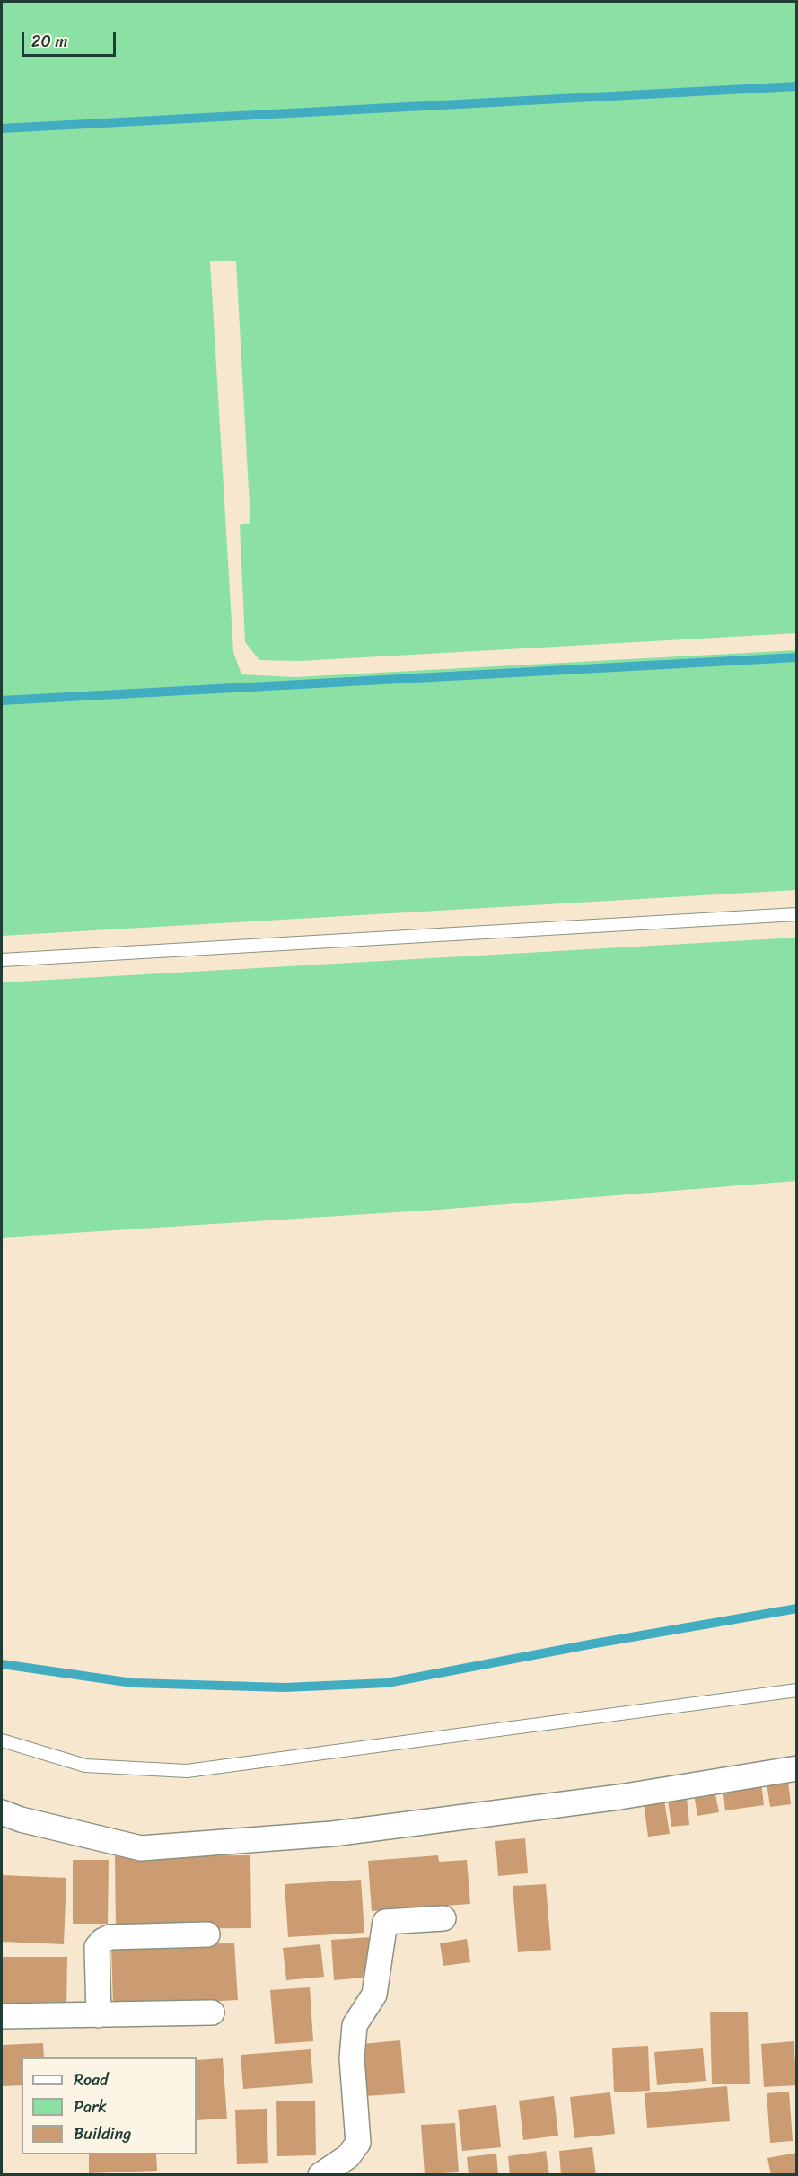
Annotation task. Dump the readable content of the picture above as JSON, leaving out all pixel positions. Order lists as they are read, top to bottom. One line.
{"legend":["Road","Park","Building"],"scale_bar":"20 m"}
